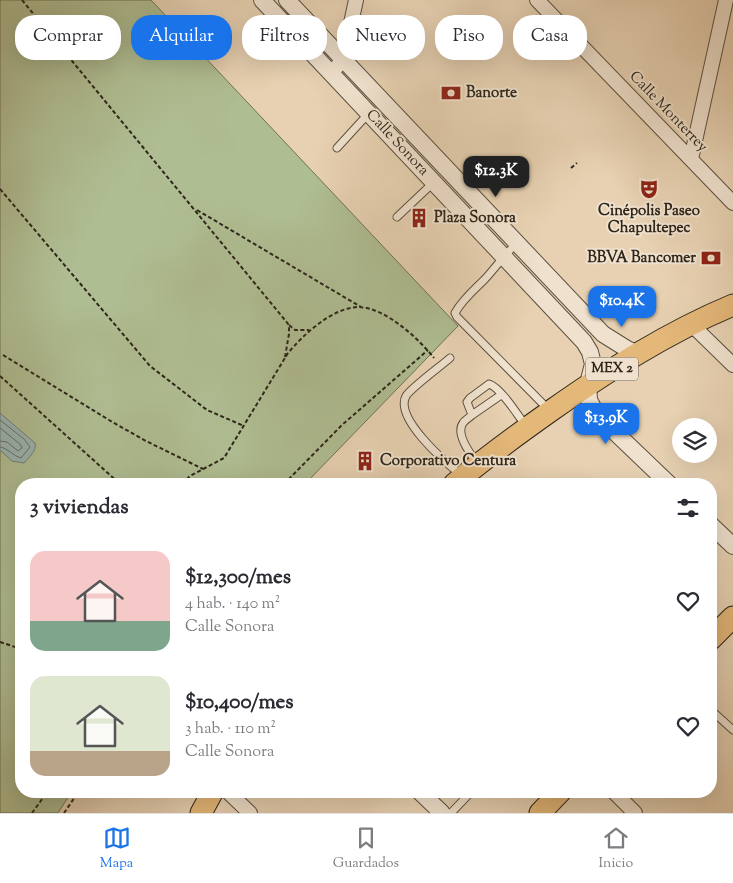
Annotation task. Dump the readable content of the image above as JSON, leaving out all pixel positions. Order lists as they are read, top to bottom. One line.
{"streets":{"main road":["MEX 2"],"street":["Calle Monterrey","Calle Sonora"]},"crossings":[["Calle Sonora","MEX 2"]],"places":{"bank":["Banorte","BBVA Bancomer"],"theatre":["Cinépolis Paseo Chapultepec"],"building":["Plaza Sonora","Corporativo Centura"]},"page":{"chip":["Comprar","Alquilar","Filtros","Nuevo","Piso","Casa"],"price":["$12.3K","$10.4K","$13.9K"],"heading":"3 viviendas","list":[{"name":"$12,300/mes","note":"4 hab. · 140 m² · Calle Sonora"},{"name":"$10,400/mes","note":"3 hab. · 110 m² · Calle Sonora"}],"tabs":["Mapa","Guardados","Inicio"]}}
